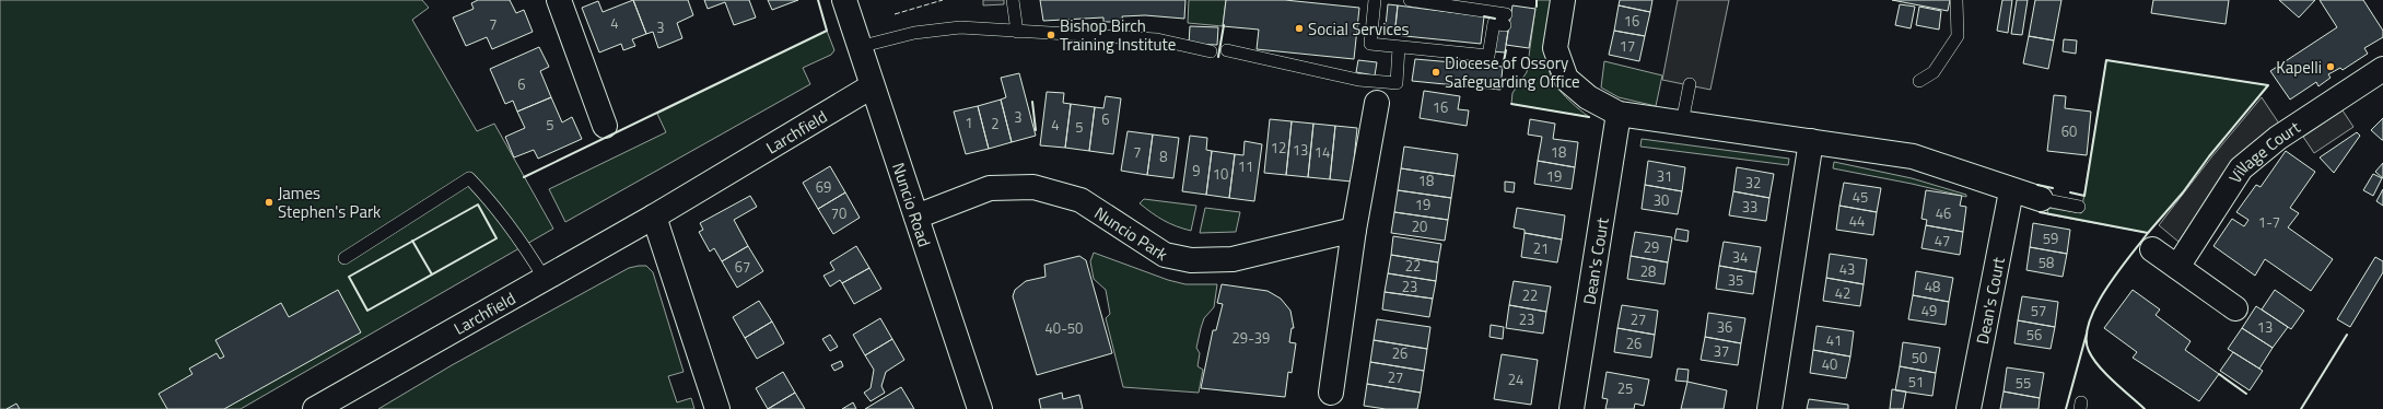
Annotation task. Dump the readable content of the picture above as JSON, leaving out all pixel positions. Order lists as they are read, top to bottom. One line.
{"streets":{"street":["Larchfield","Village Court","Nuncio Road","Nuncio Park","Dean's Court"]},"crossings":[["Larchfield","Nuncio Road"],["Nuncio Road","Nuncio Park"]],"places":["Social Services","Bishop Birch Training Institute","Kapelli","Diocese of Ossory Safeguarding Office","James Stephen's Park"],"house_numbers":["16","4","7","3","17","6","16","3","6","1","2","5","4","5","60","12","13","7","14","18","8","11","9","10","19","31","18","32","69","45","30","19","33","70","46","44","1-7","20","59","47","29","21","34","58","22","67","43","28","35","23","48","42","22","49","57","23","27","36","13","40-50","56","29-39","41","26","37","26","50","40","27","24","51","55","25"]}
